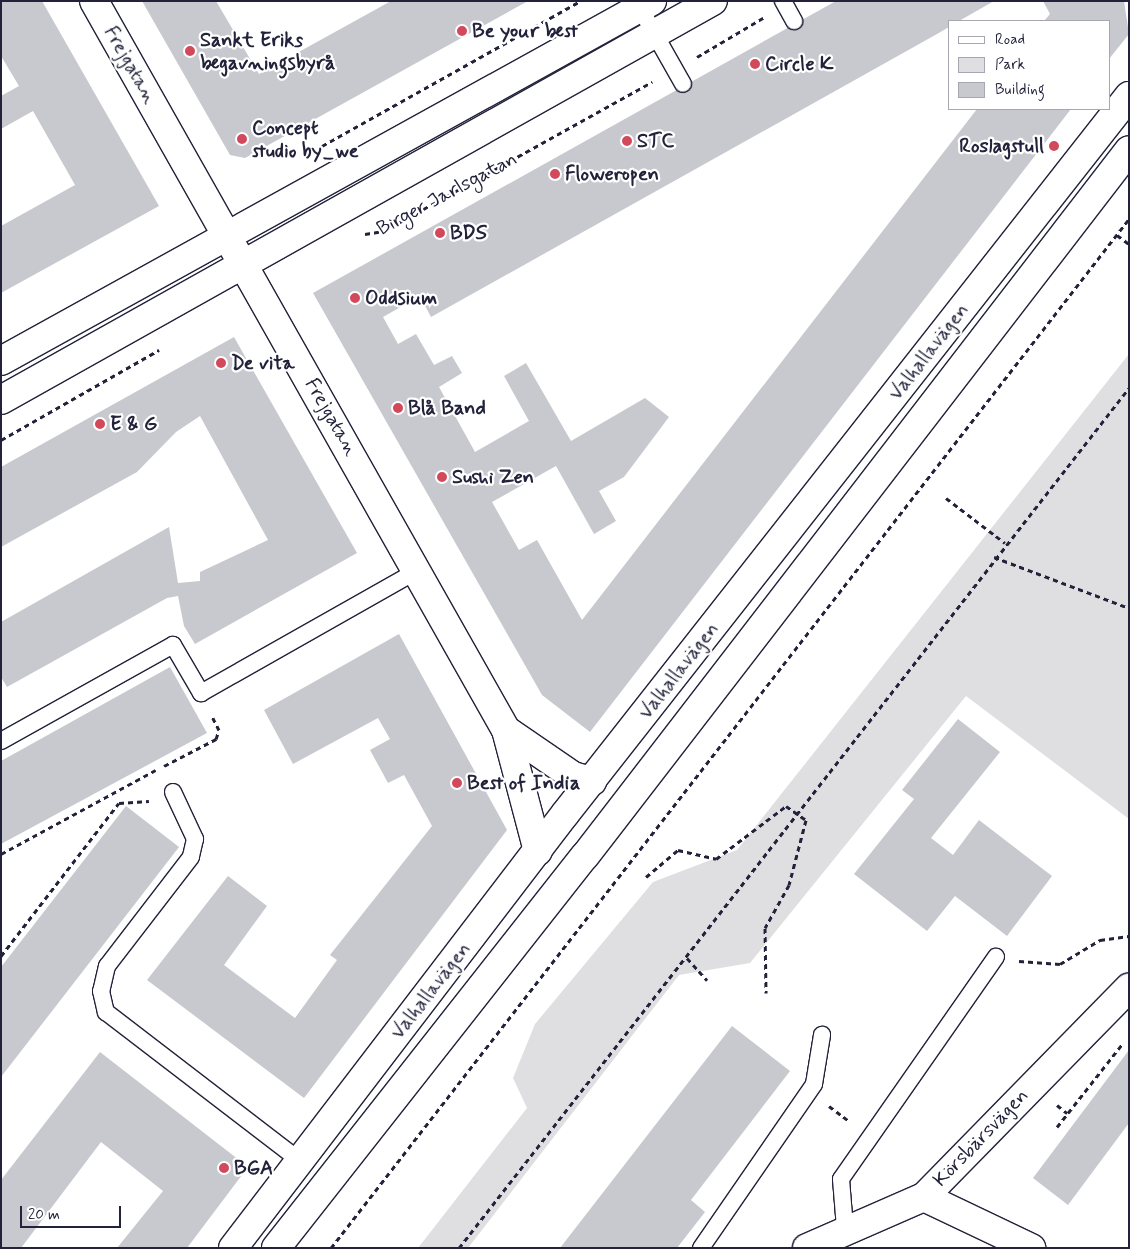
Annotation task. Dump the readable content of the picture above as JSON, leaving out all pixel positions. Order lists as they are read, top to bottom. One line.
{"streets":{"street":["Frejgatan","Birger Jarlsgatan","Valhallavägen","Körsbärsvägen"]},"crossings":[["Frejgatan","Birger Jarlsgatan"],["Frejgatan","Valhallavägen"]],"places":["Be your best","Sankt Eriks begavningsbyrå","Circle K","Concept studio by_we","STC","Roslagstull","Floweropen","BDS","Oddsium","De vita","Blå Band","E & G","Sushi Zen","Best of India","BGA"],"legend":["Road","Park","Building"],"scale_bar":"20 m"}
